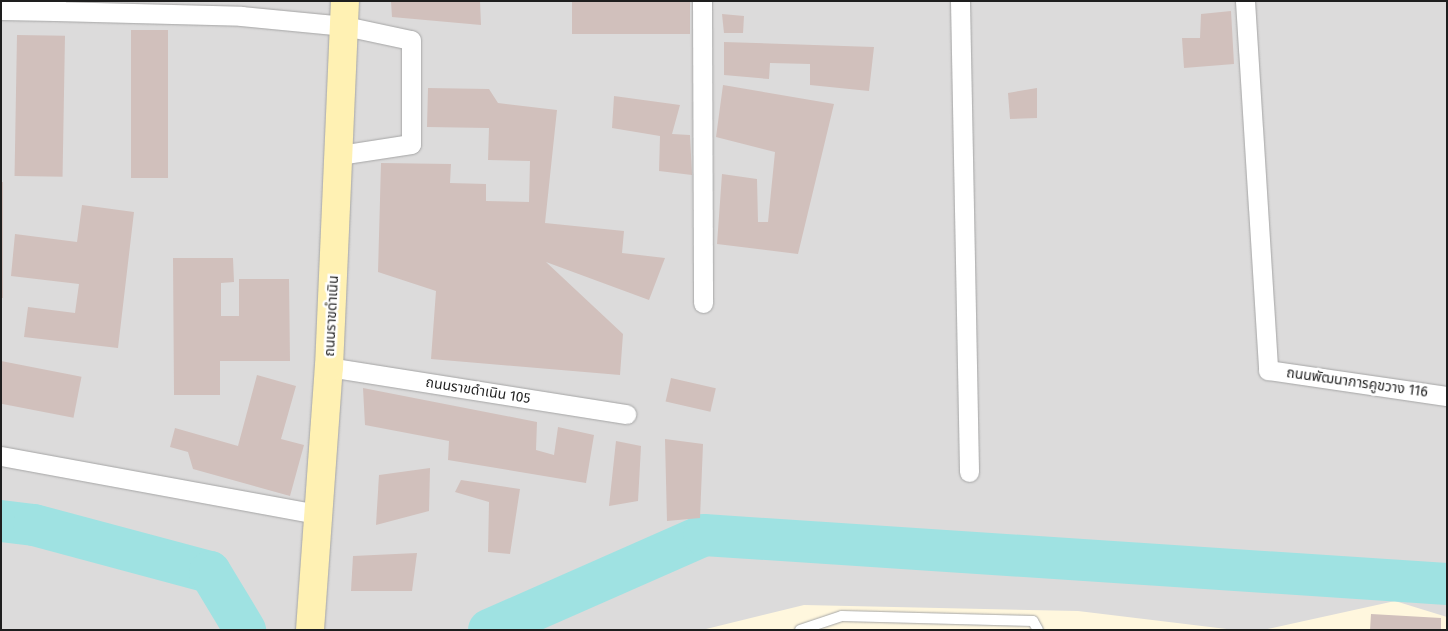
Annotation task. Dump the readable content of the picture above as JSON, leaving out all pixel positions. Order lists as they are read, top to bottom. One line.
{"streets":{"main road":["ถนนราขดำเนิน"],"street":["ถนนพัฒนาการคูขวาง 116","ถนนราขดำเนิน 105"]},"crossings":[["ถนนราขดำเนิน","ถนนราขดำเนิน 105"]]}
